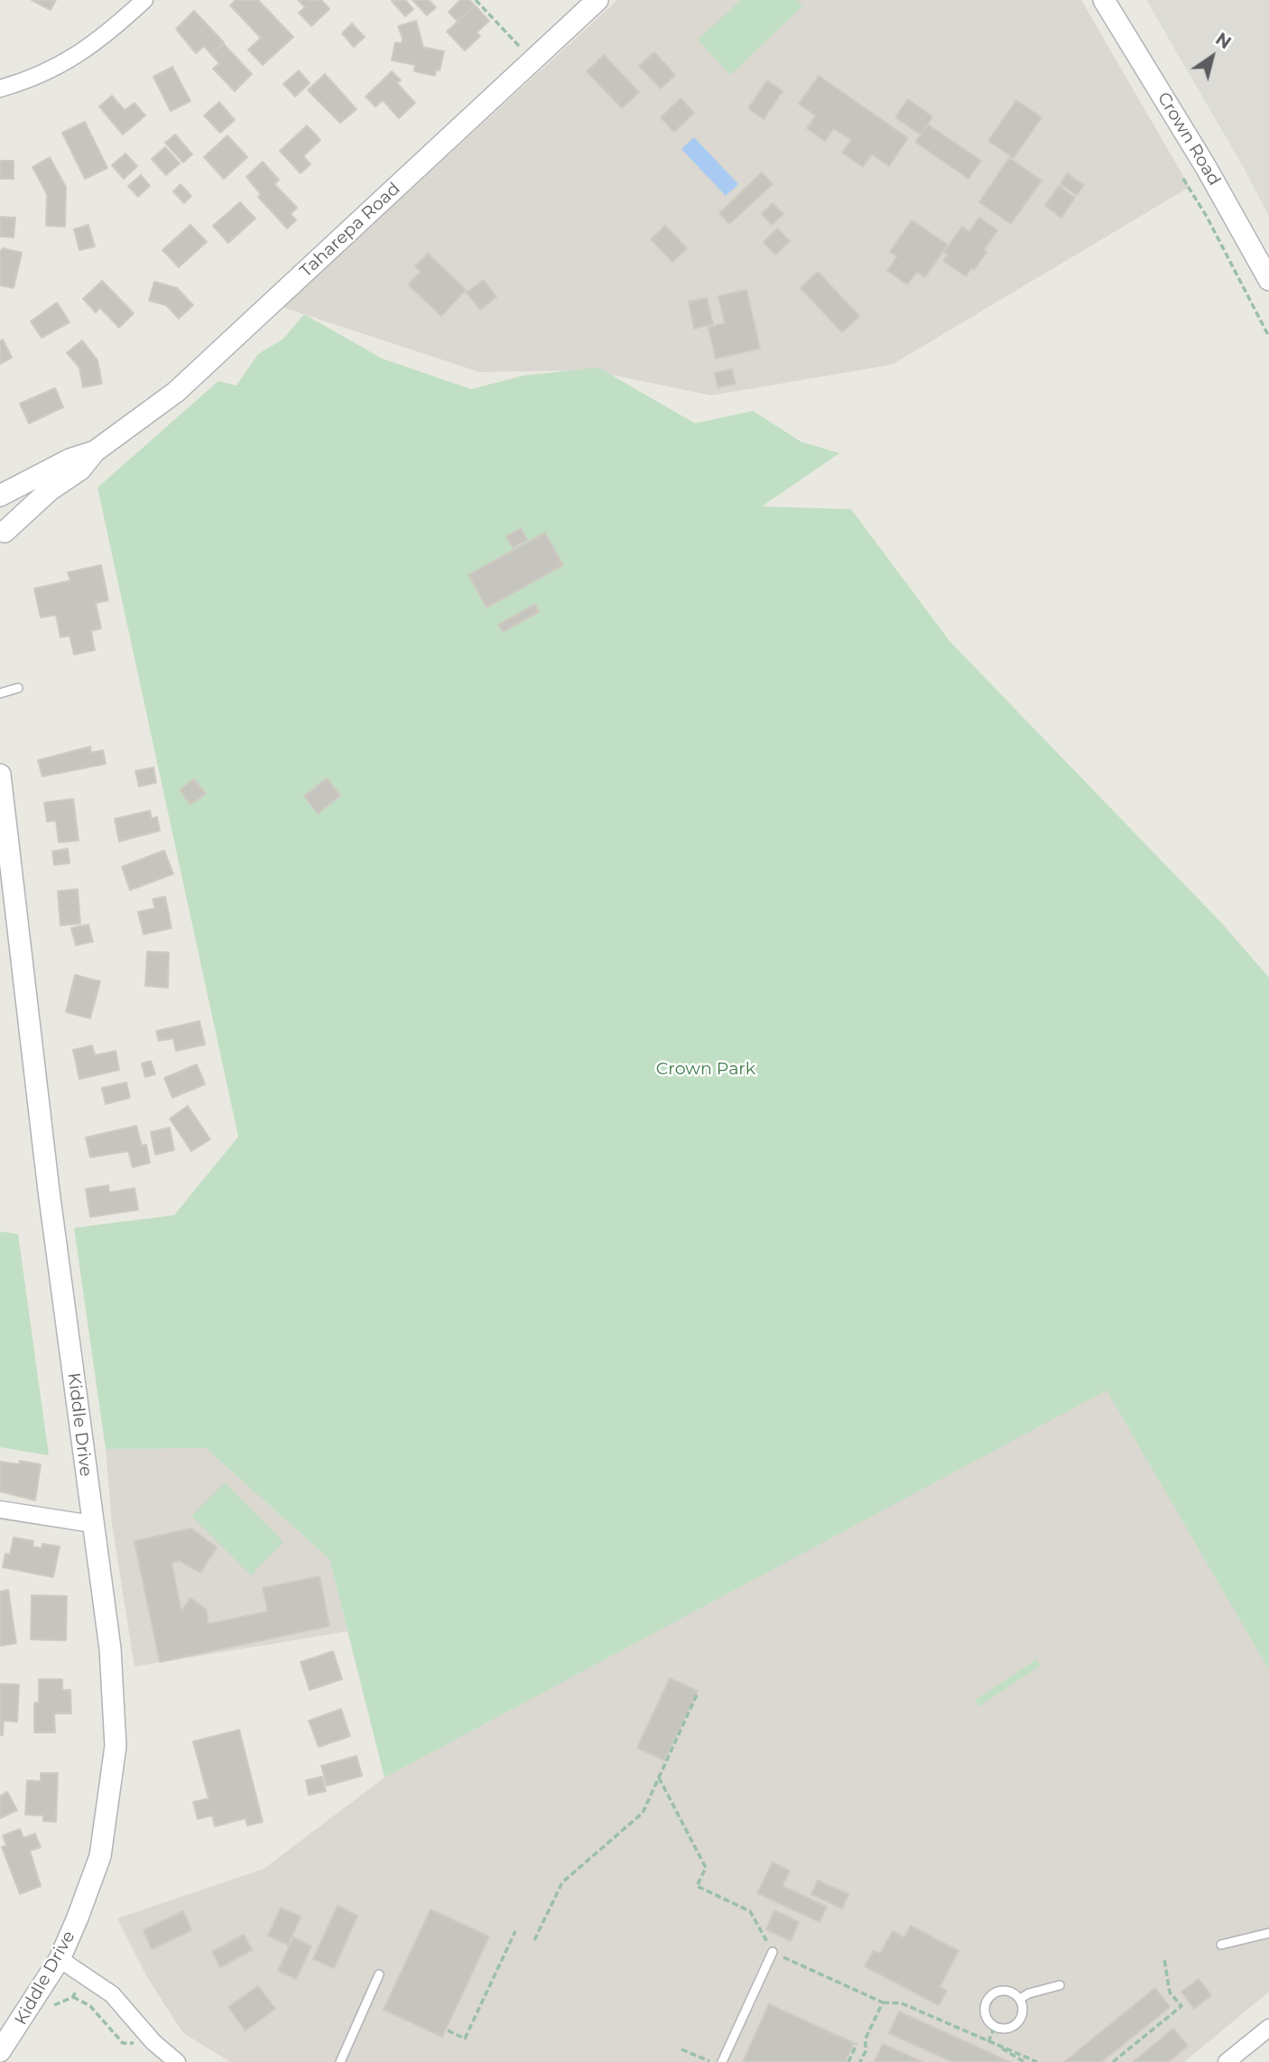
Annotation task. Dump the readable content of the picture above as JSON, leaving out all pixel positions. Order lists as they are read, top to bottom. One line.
{"streets":{"street":["Crown Road","Taharepa Road","Kiddle Drive"]},"parks":["Crown Park"],"north":"top right"}
